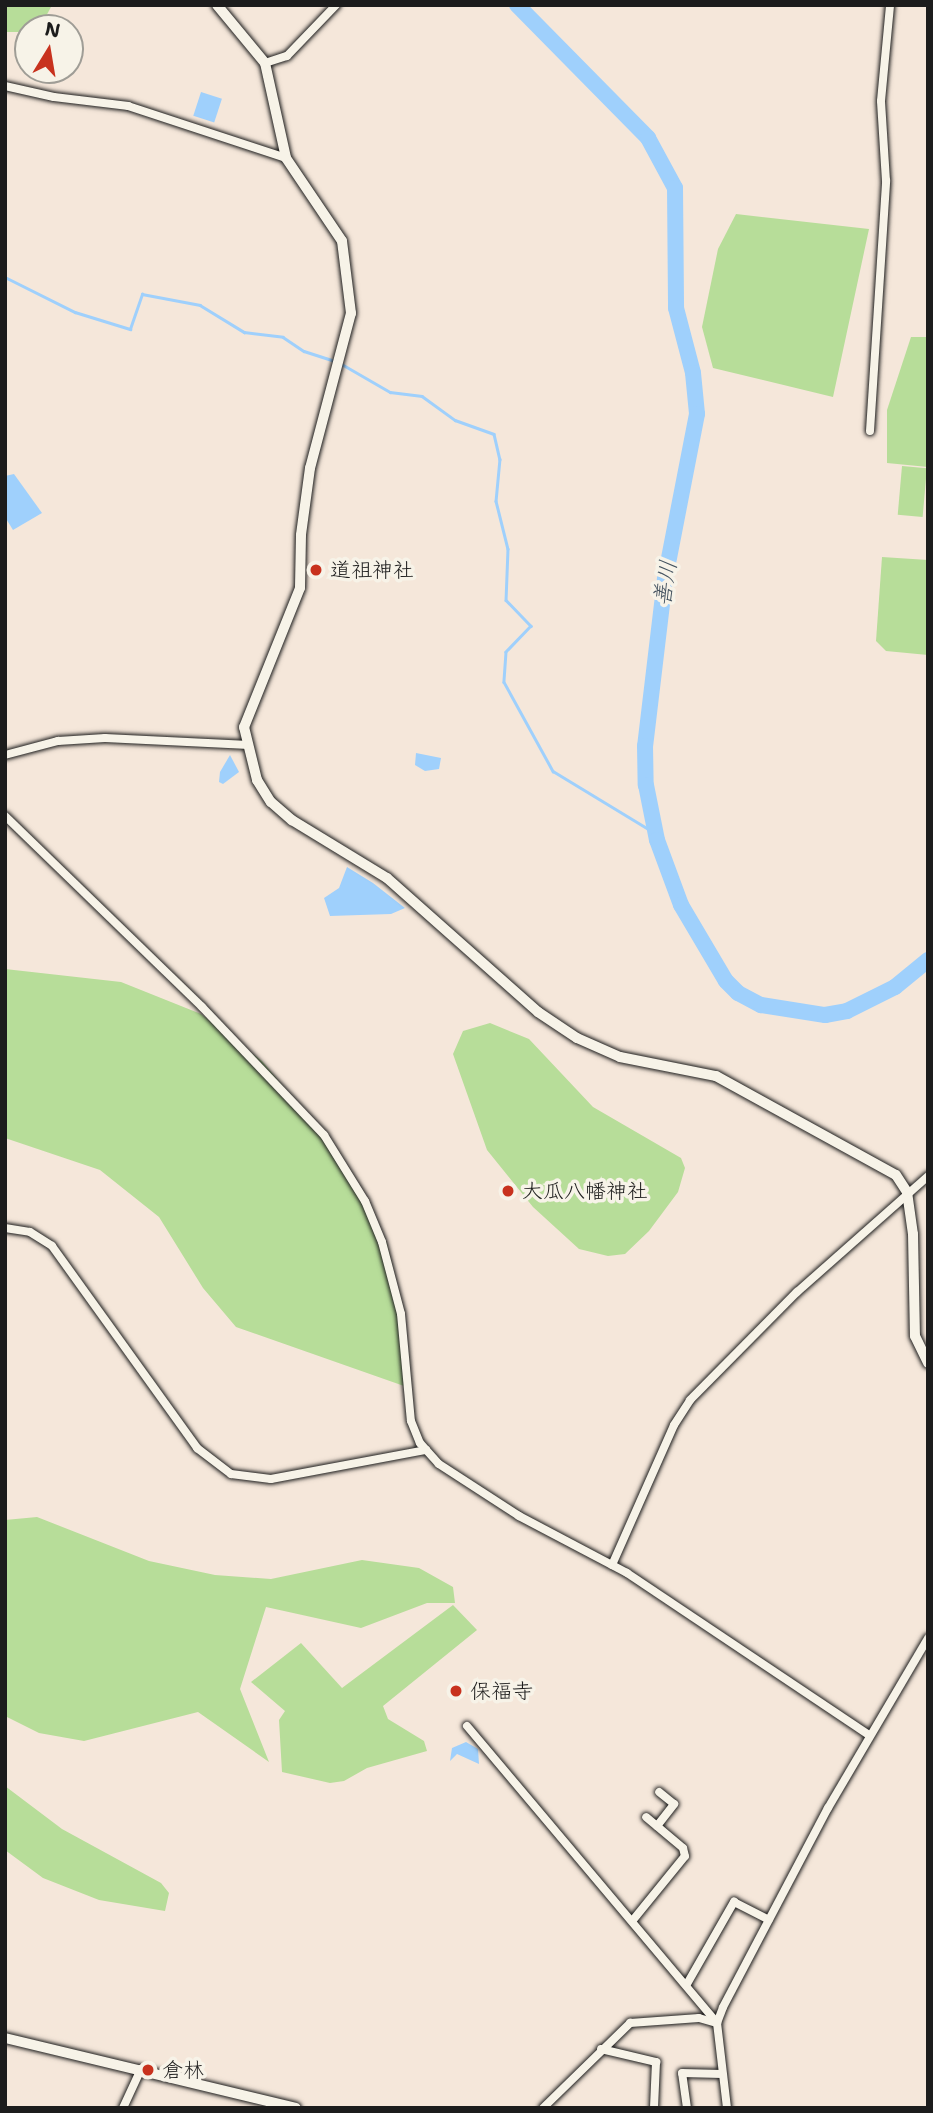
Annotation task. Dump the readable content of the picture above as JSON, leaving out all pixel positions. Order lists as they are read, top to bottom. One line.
{"water":["善川"],"places":["道祖神社","大瓜八幡神社","保福寺","倉林"],"north":"top"}
